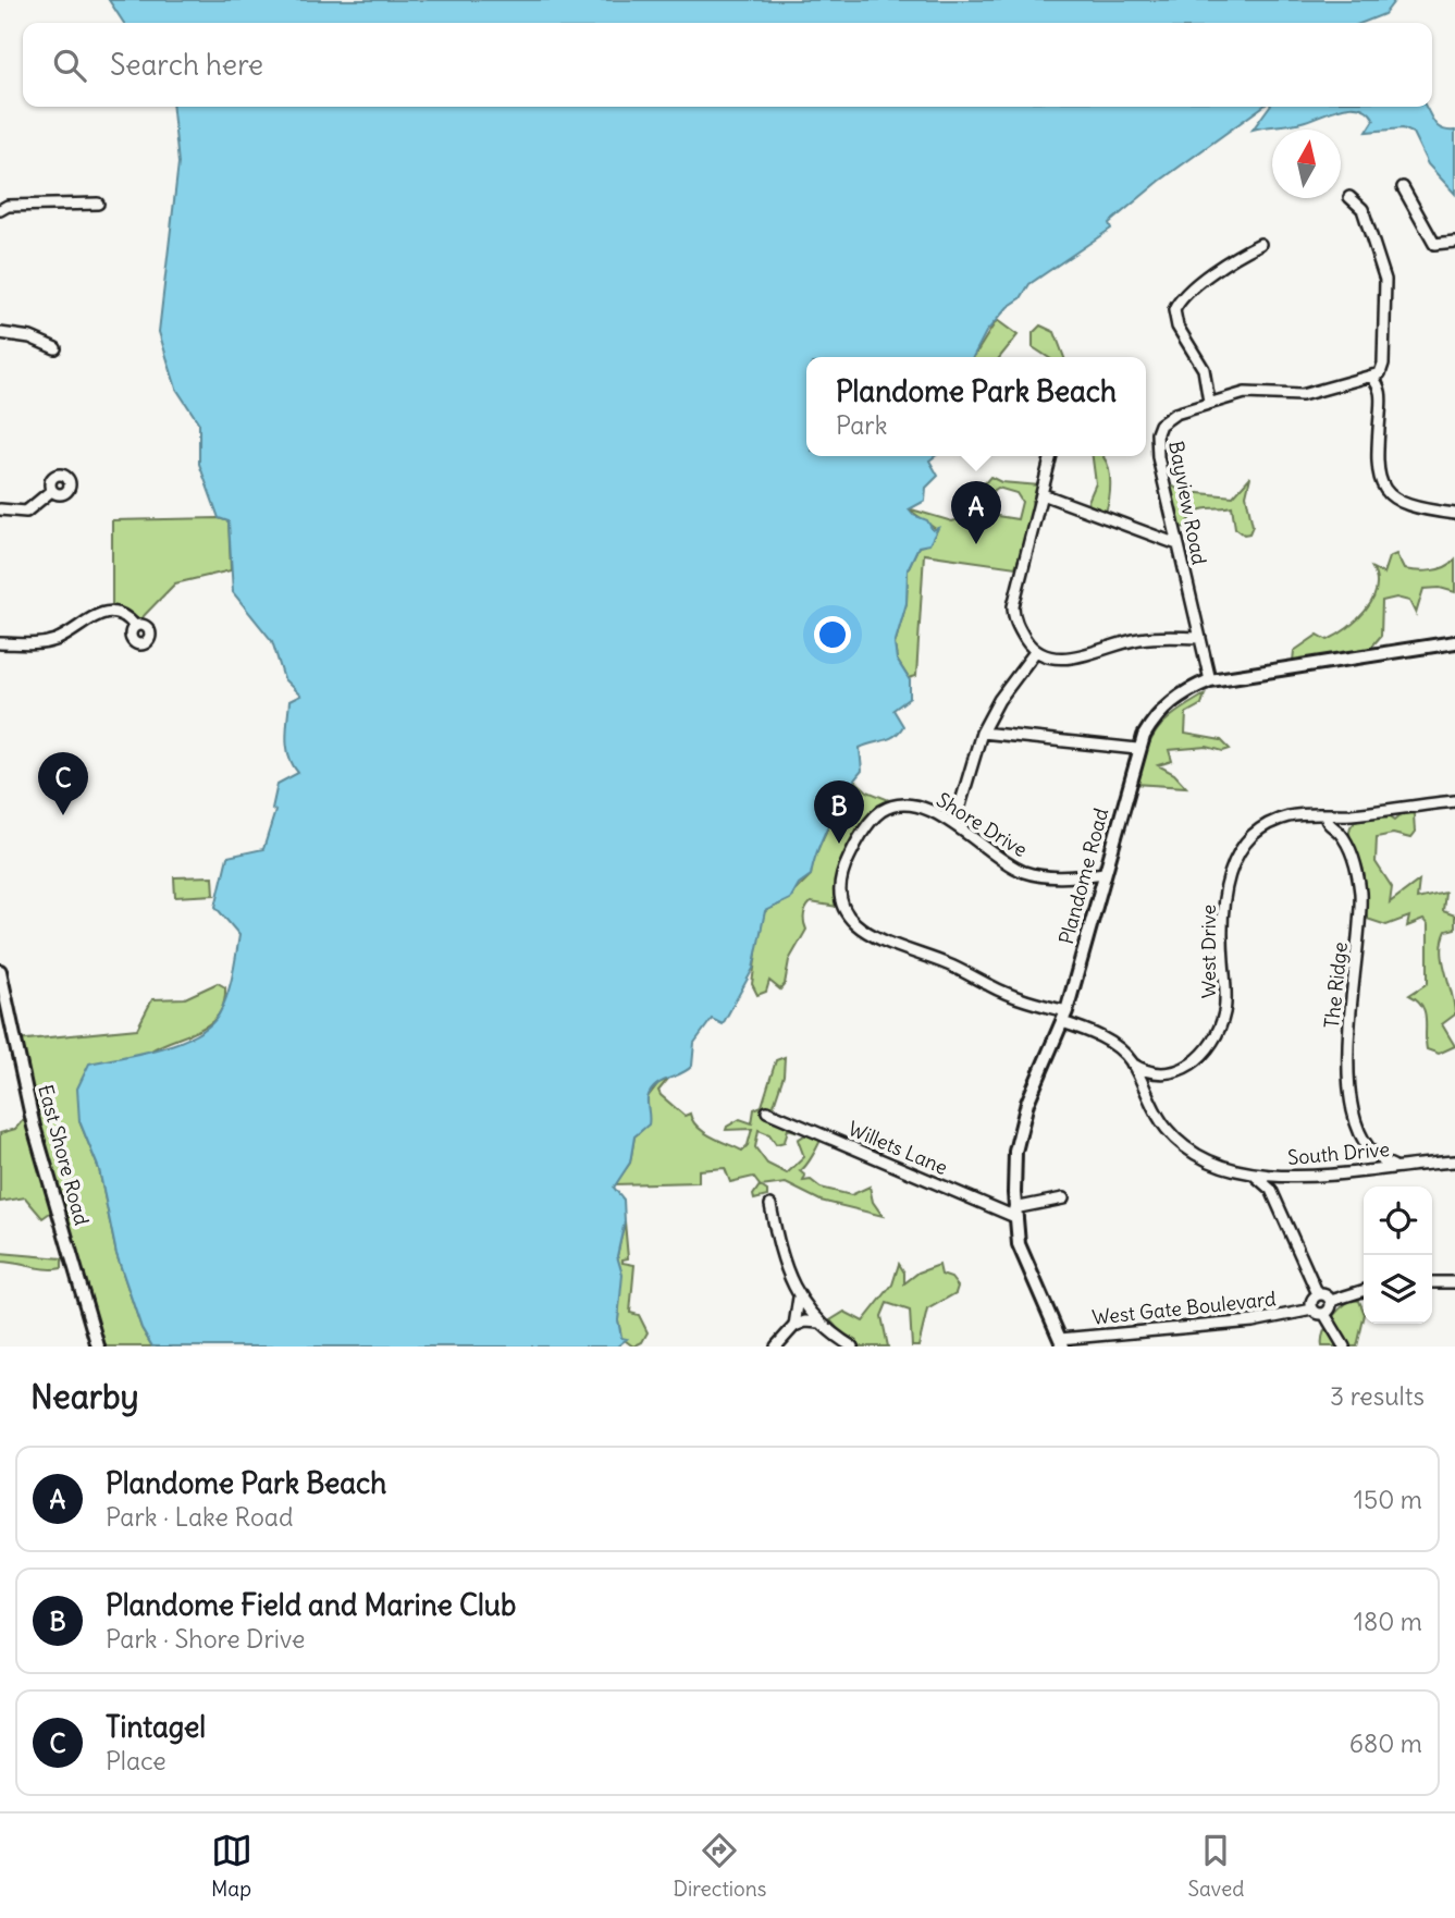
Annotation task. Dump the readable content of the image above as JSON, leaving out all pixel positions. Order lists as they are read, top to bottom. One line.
{"streets":{"main road":["Plandome Road","East Shore Road"],"street":["Bayview Road","Shore Drive","West Drive","The Ridge","Willets Lane","South Drive","West Gate Boulevard"]},"crossings":[["Bayview Road","Plandome Road"],["Shore Drive","Plandome Road"],["Shore Drive","South Drive"],["Plandome Road","Willets Lane"],["Plandome Road","South Drive"],["Plandome Road","West Gate Boulevard"],["West Drive","The Ridge"]],"north":"top","page":{"search":"Search here","popup":["Plandome Park Beach","Park"],"pins":["A","C","B"],"heading":["Nearby","3 results"],"list":[{"mark":"A","name":"Plandome Park Beach","note":"Park · Lake Road","value":"150 m"},{"mark":"B","name":"Plandome Field and Marine Club","note":"Park · Shore Drive","value":"180 m"},{"mark":"C","name":"Tintagel","note":"Place","value":"680 m"}],"nav":["Map","Directions","Saved"]}}
